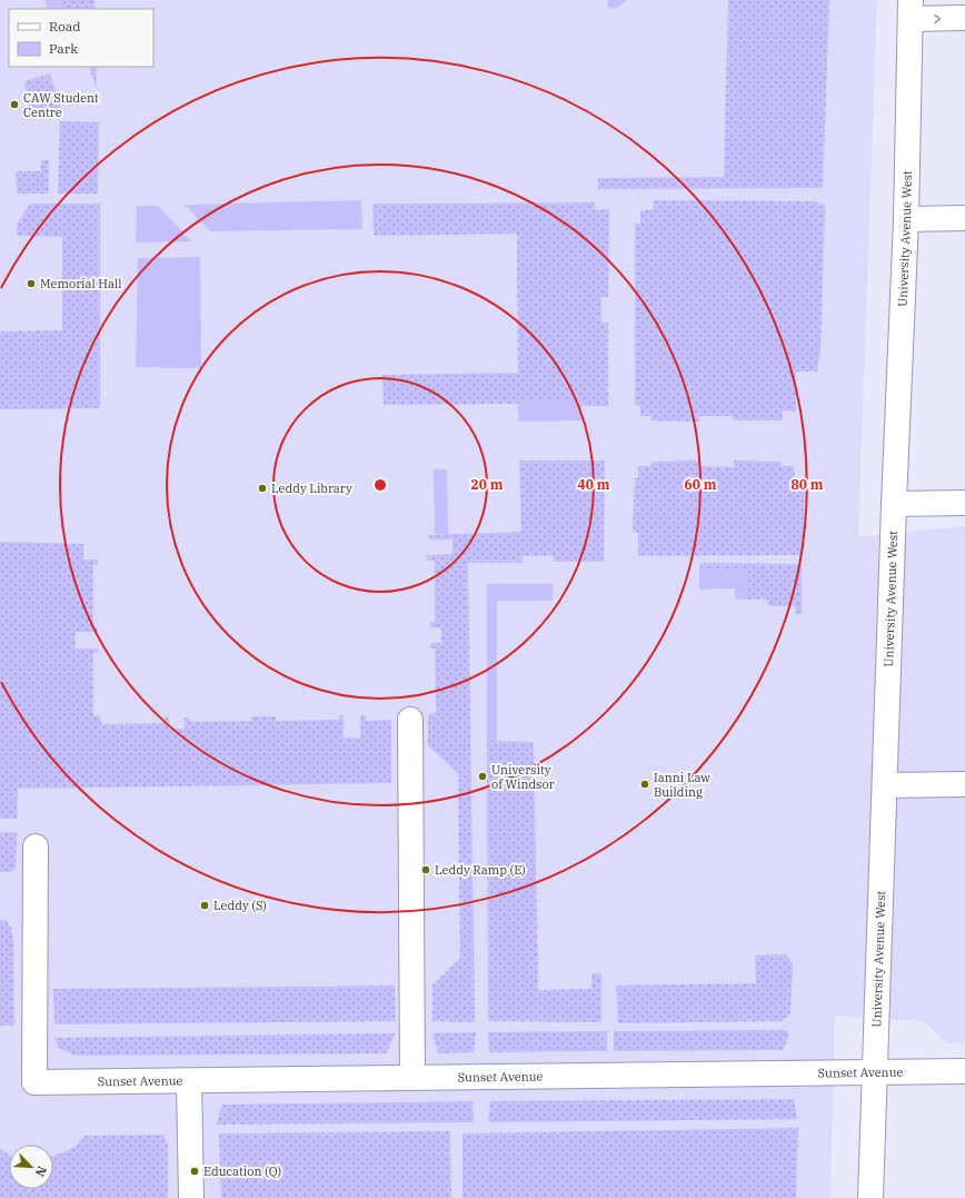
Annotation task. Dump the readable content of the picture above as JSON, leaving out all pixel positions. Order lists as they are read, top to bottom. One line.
{"streets":{"main road":["University Avenue West","Sunset Avenue"]},"crossings":[["University Avenue West","Sunset Avenue"]],"places":["CAW Student Centre","Memorial Hall","Leddy Library","University of Windsor","Ianni Law Building","Leddy Ramp (E)","Leddy (S)","Education (Q)"],"legend":["Road","Park"],"north":"bottom right","rings":["20 m","40 m","60 m","80 m"]}
